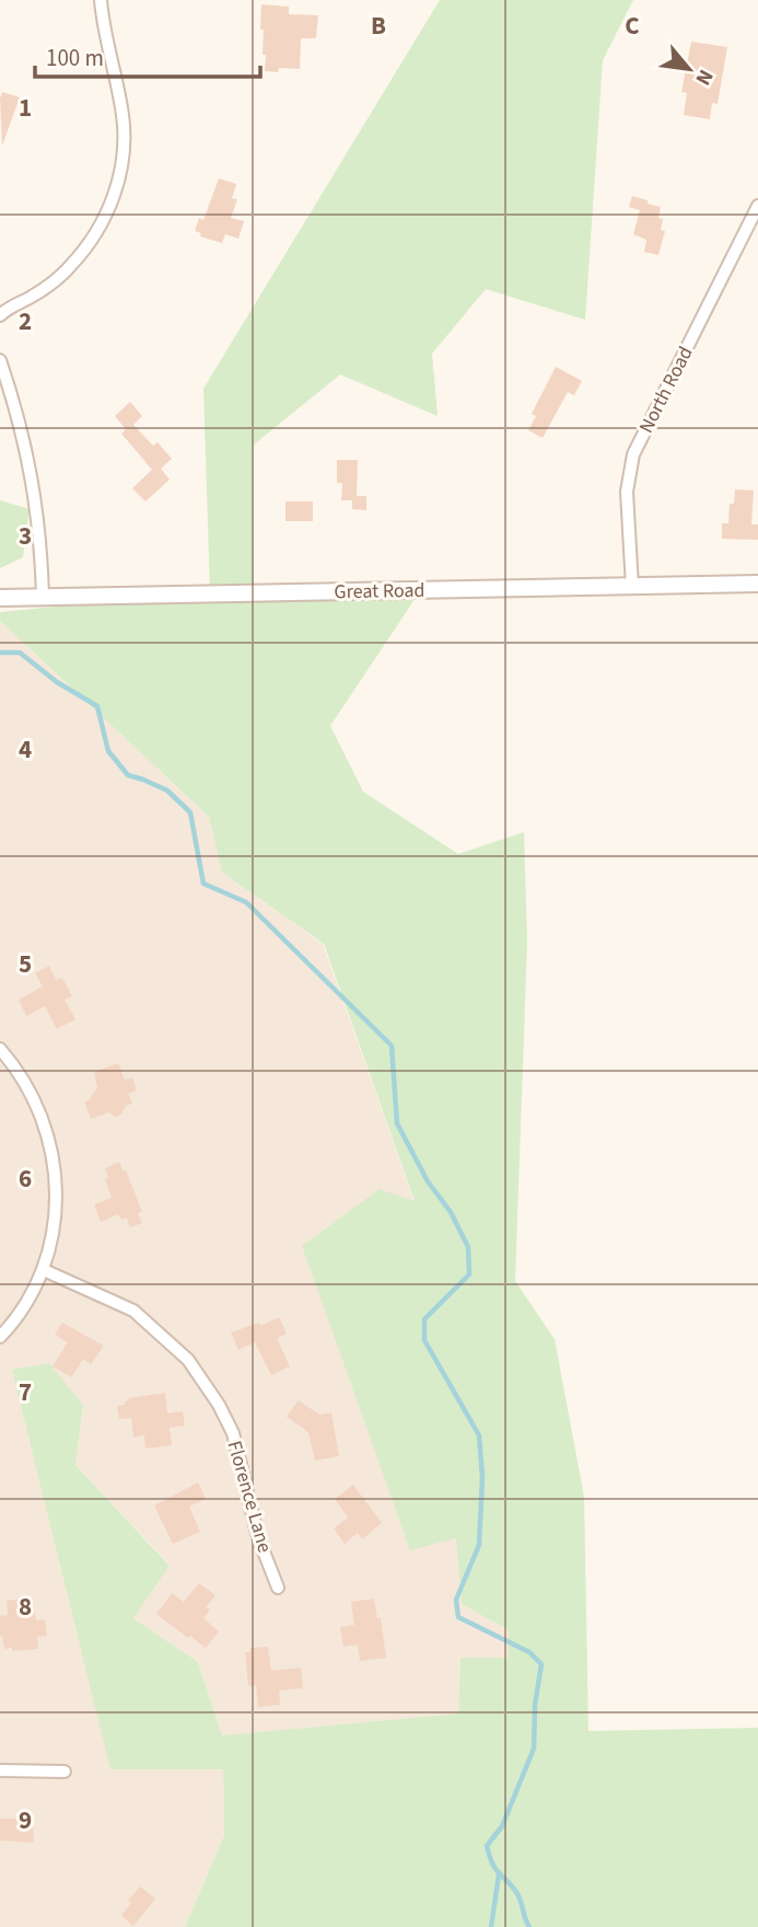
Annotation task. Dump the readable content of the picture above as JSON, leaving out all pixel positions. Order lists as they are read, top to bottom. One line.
{"streets":{"street":["North Road","Great Road","Florence Lane"]},"crossings":[["North Road","Great Road"]],"scale_bar":"100 m","north":"bottom right","grid":{"columns":["B","C"],"rows":["1","2","3","4","5","6","7","8","9"]}}
